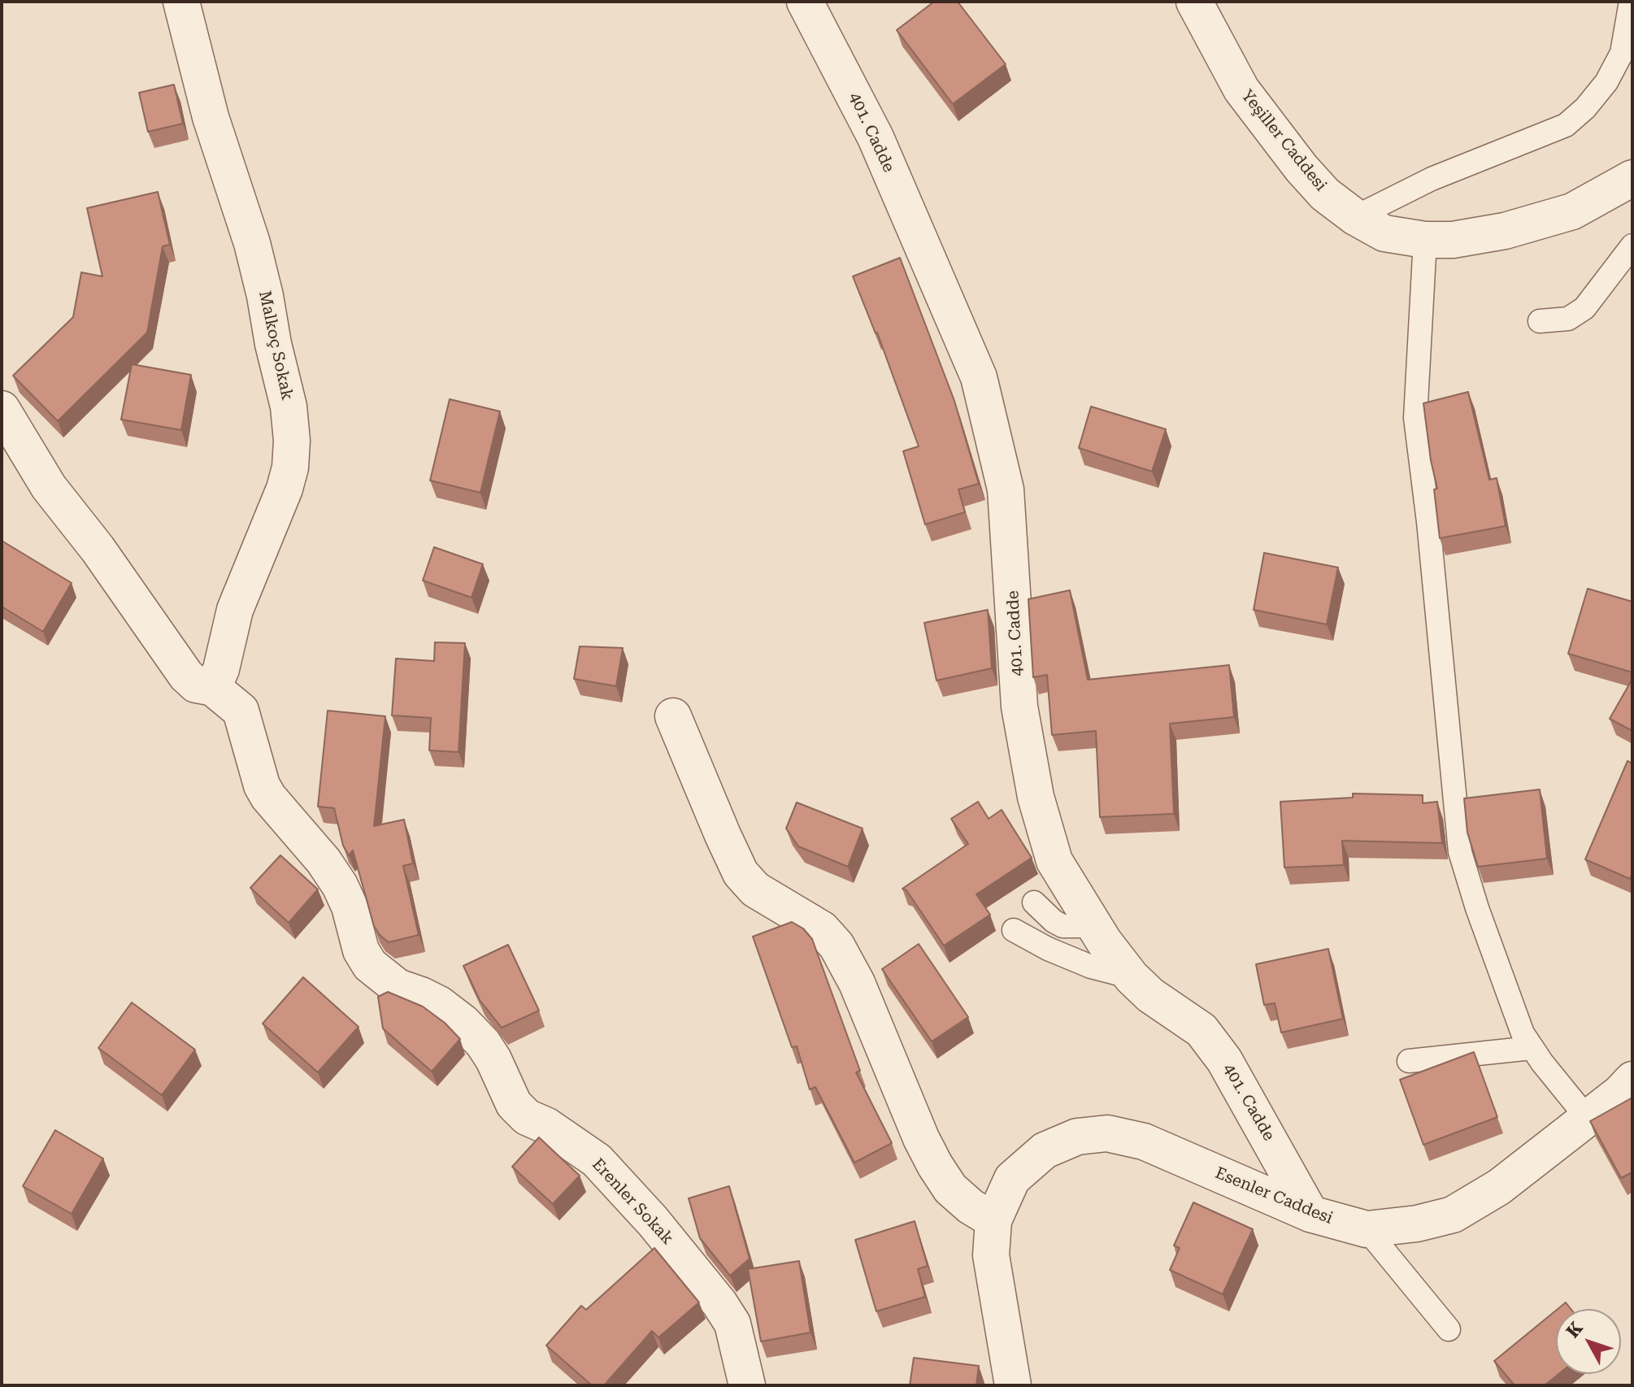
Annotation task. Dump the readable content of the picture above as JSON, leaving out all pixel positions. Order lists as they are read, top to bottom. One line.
{"streets":{"street":["401. Cadde","Yeşiller Caddesi","Malkoç Sokak","Esenler Caddesi","Erenler Sokak"]},"crossings":[["401. Cadde","Esenler Caddesi"],["Malkoç Sokak","Erenler Sokak"]],"north":"top left"}
